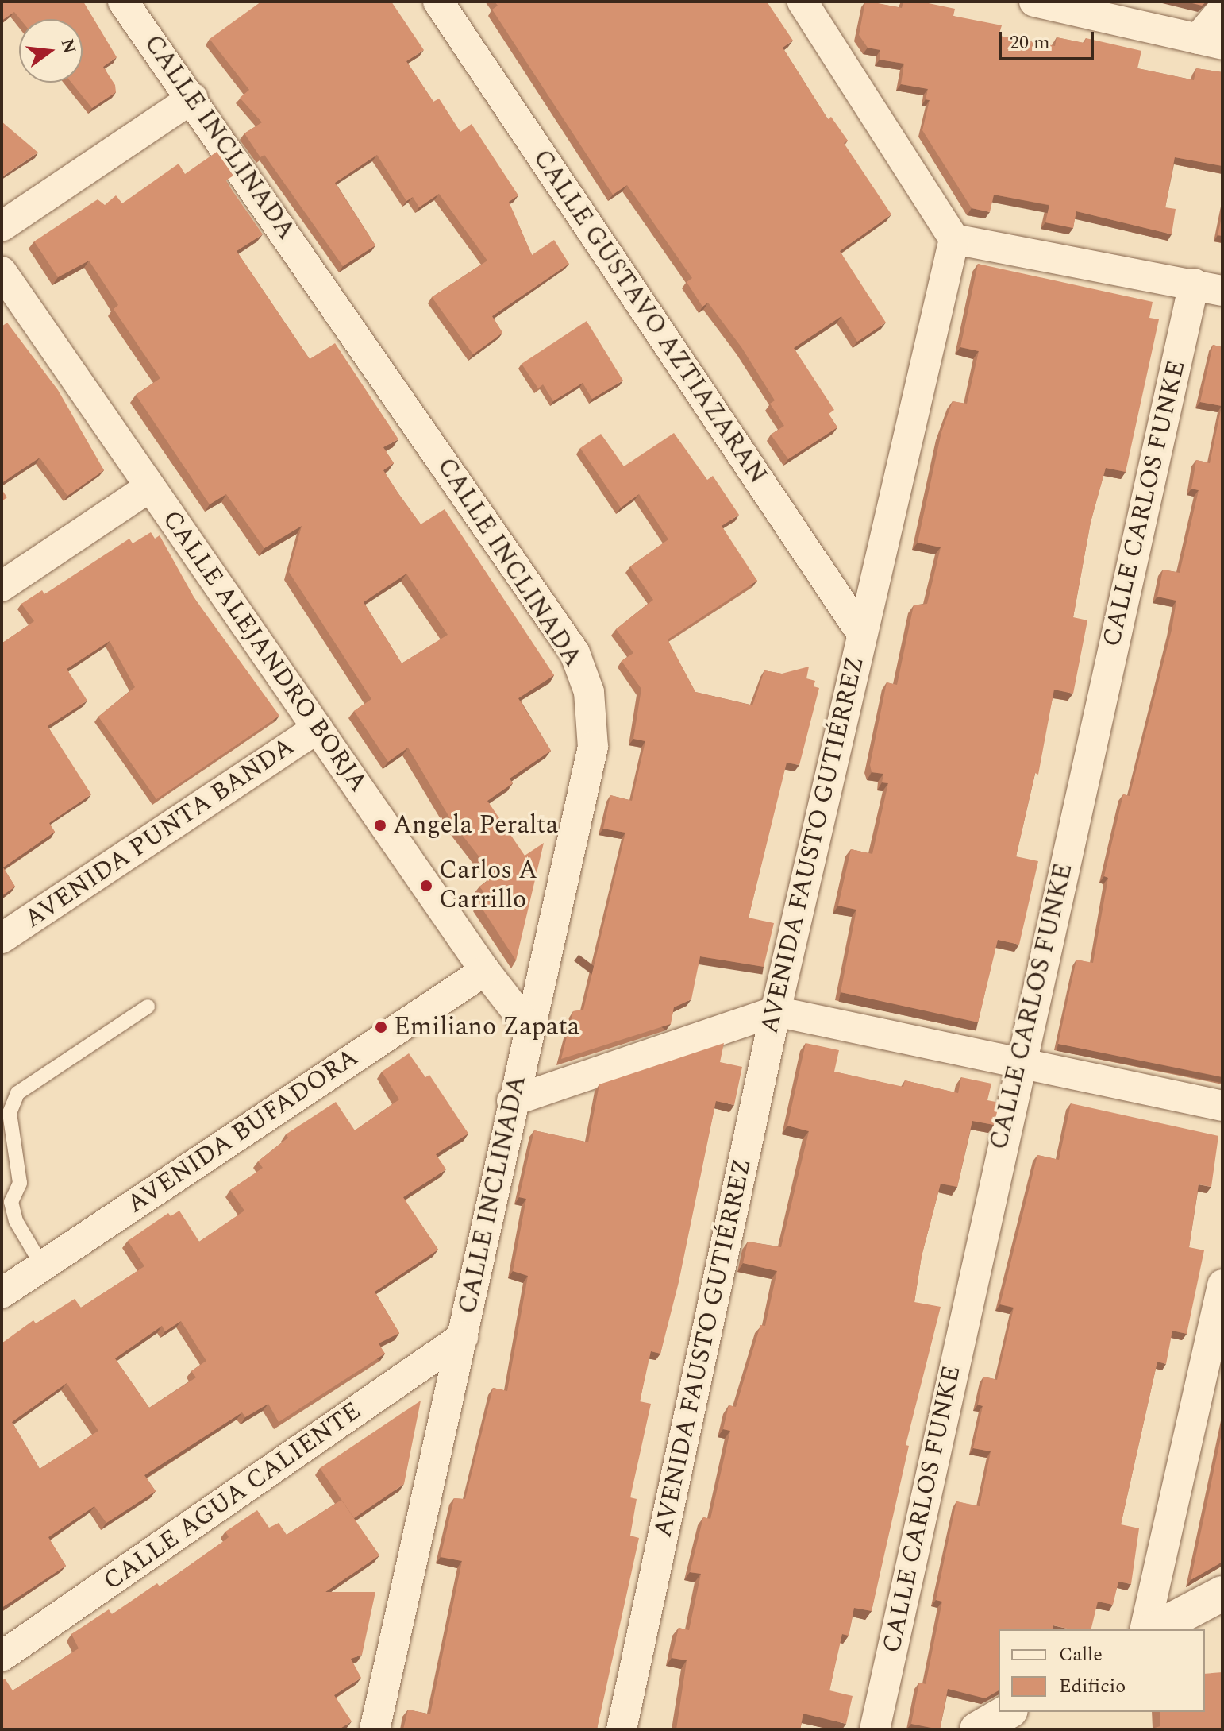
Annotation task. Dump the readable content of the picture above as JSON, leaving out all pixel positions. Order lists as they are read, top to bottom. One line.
{"streets":{"street":["CALLE INCLINADA","CALLE GUSTAVO AZTIAZARAN","CALLE CARLOS FUNKE","CALLE ALEJANDRO BORJA","AVENIDA PUNTA BANDA","AVENIDA FAUSTO GUTIÉRREZ","AVENIDA BUFADORA","CALLE AGUA CALIENTE"]},"crossings":[["CALLE INCLINADA","CALLE ALEJANDRO BORJA"],["CALLE INCLINADA","CALLE AGUA CALIENTE"],["CALLE GUSTAVO AZTIAZARAN","AVENIDA FAUSTO GUTIÉRREZ"],["CALLE ALEJANDRO BORJA","AVENIDA PUNTA BANDA"],["CALLE ALEJANDRO BORJA","AVENIDA BUFADORA"]],"places":["Angela Peralta","Carlos A Carrillo","Emiliano Zapata"],"legend":["Calle","Edificio"],"scale_bar":"20 m","north":"right"}
